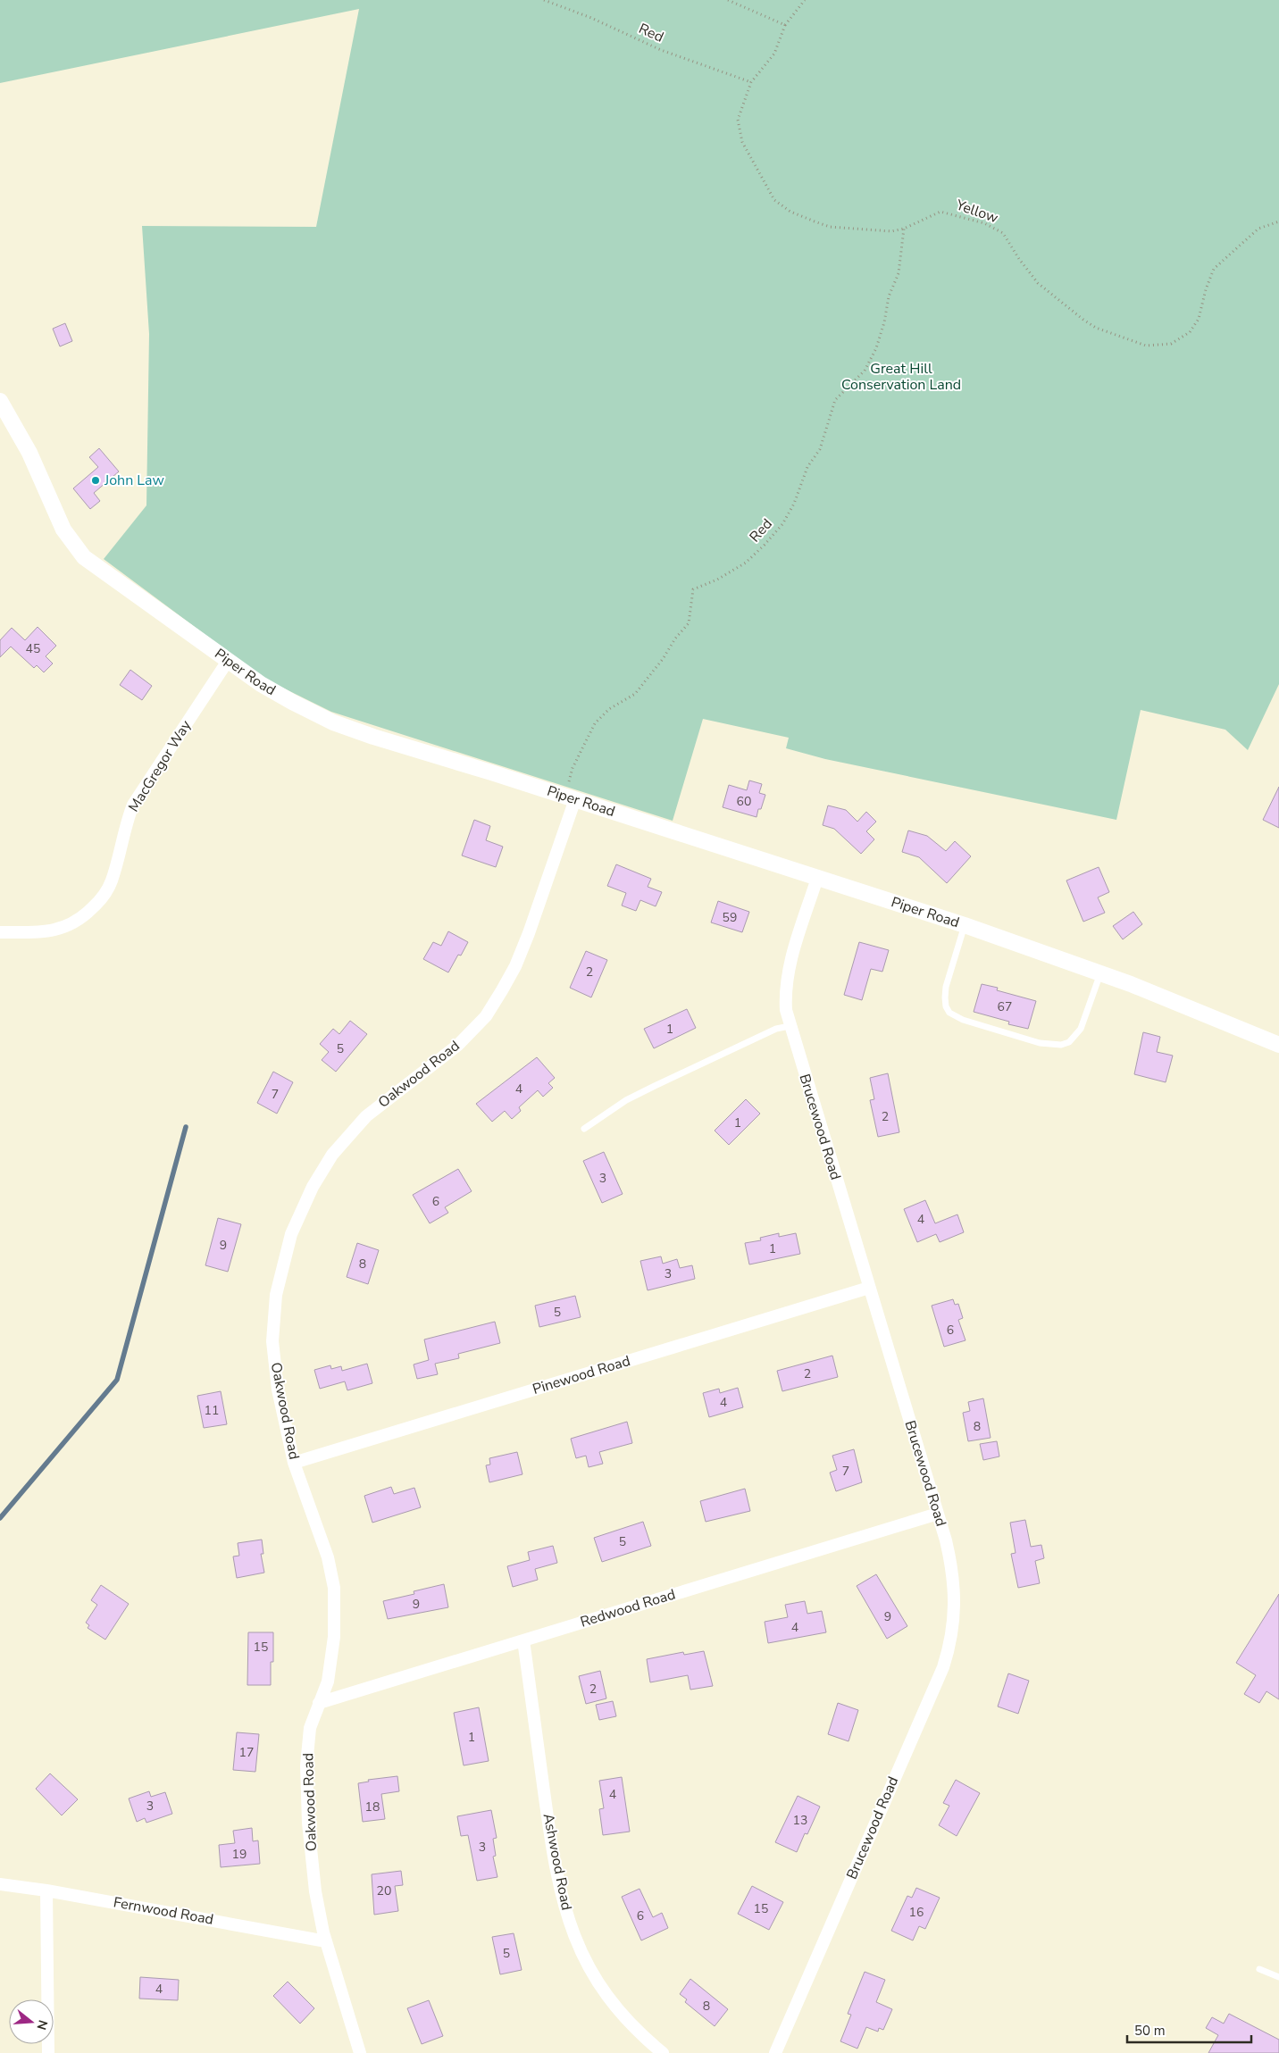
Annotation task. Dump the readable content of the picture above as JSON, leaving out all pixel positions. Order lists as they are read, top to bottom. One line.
{"streets":{"street":["Piper Road","MacGregor Way","Oakwood Road","Brucewood Road","Pinewood Road","Redwood Road","Ashwood Road","Fernwood Road"],"path":["Red","Yellow"]},"crossings":[["Red","Yellow"],["Red","Piper Road"],["Red","Oakwood Road"],["Piper Road","MacGregor Way"],["Piper Road","Oakwood Road"],["Piper Road","Brucewood Road"],["Oakwood Road","Pinewood Road"],["Oakwood Road","Redwood Road"],["Oakwood Road","Fernwood Road"],["Brucewood Road","Pinewood Road"],["Brucewood Road","Redwood Road"],["Redwood Road","Ashwood Road"]],"parks":["Great Hill Conservation Land"],"places":["John Law"],"house_numbers":["45","60","59","2","67","1","5","4","7","2","1","3","6","4","9","1","8","3","5","6","2","4","11","8","7","5","9","9","4","15","2","1","17","4","3","18","13","3","19","20","15","16","6","5","4","8"],"scale_bar":"50 m","north":"right"}
